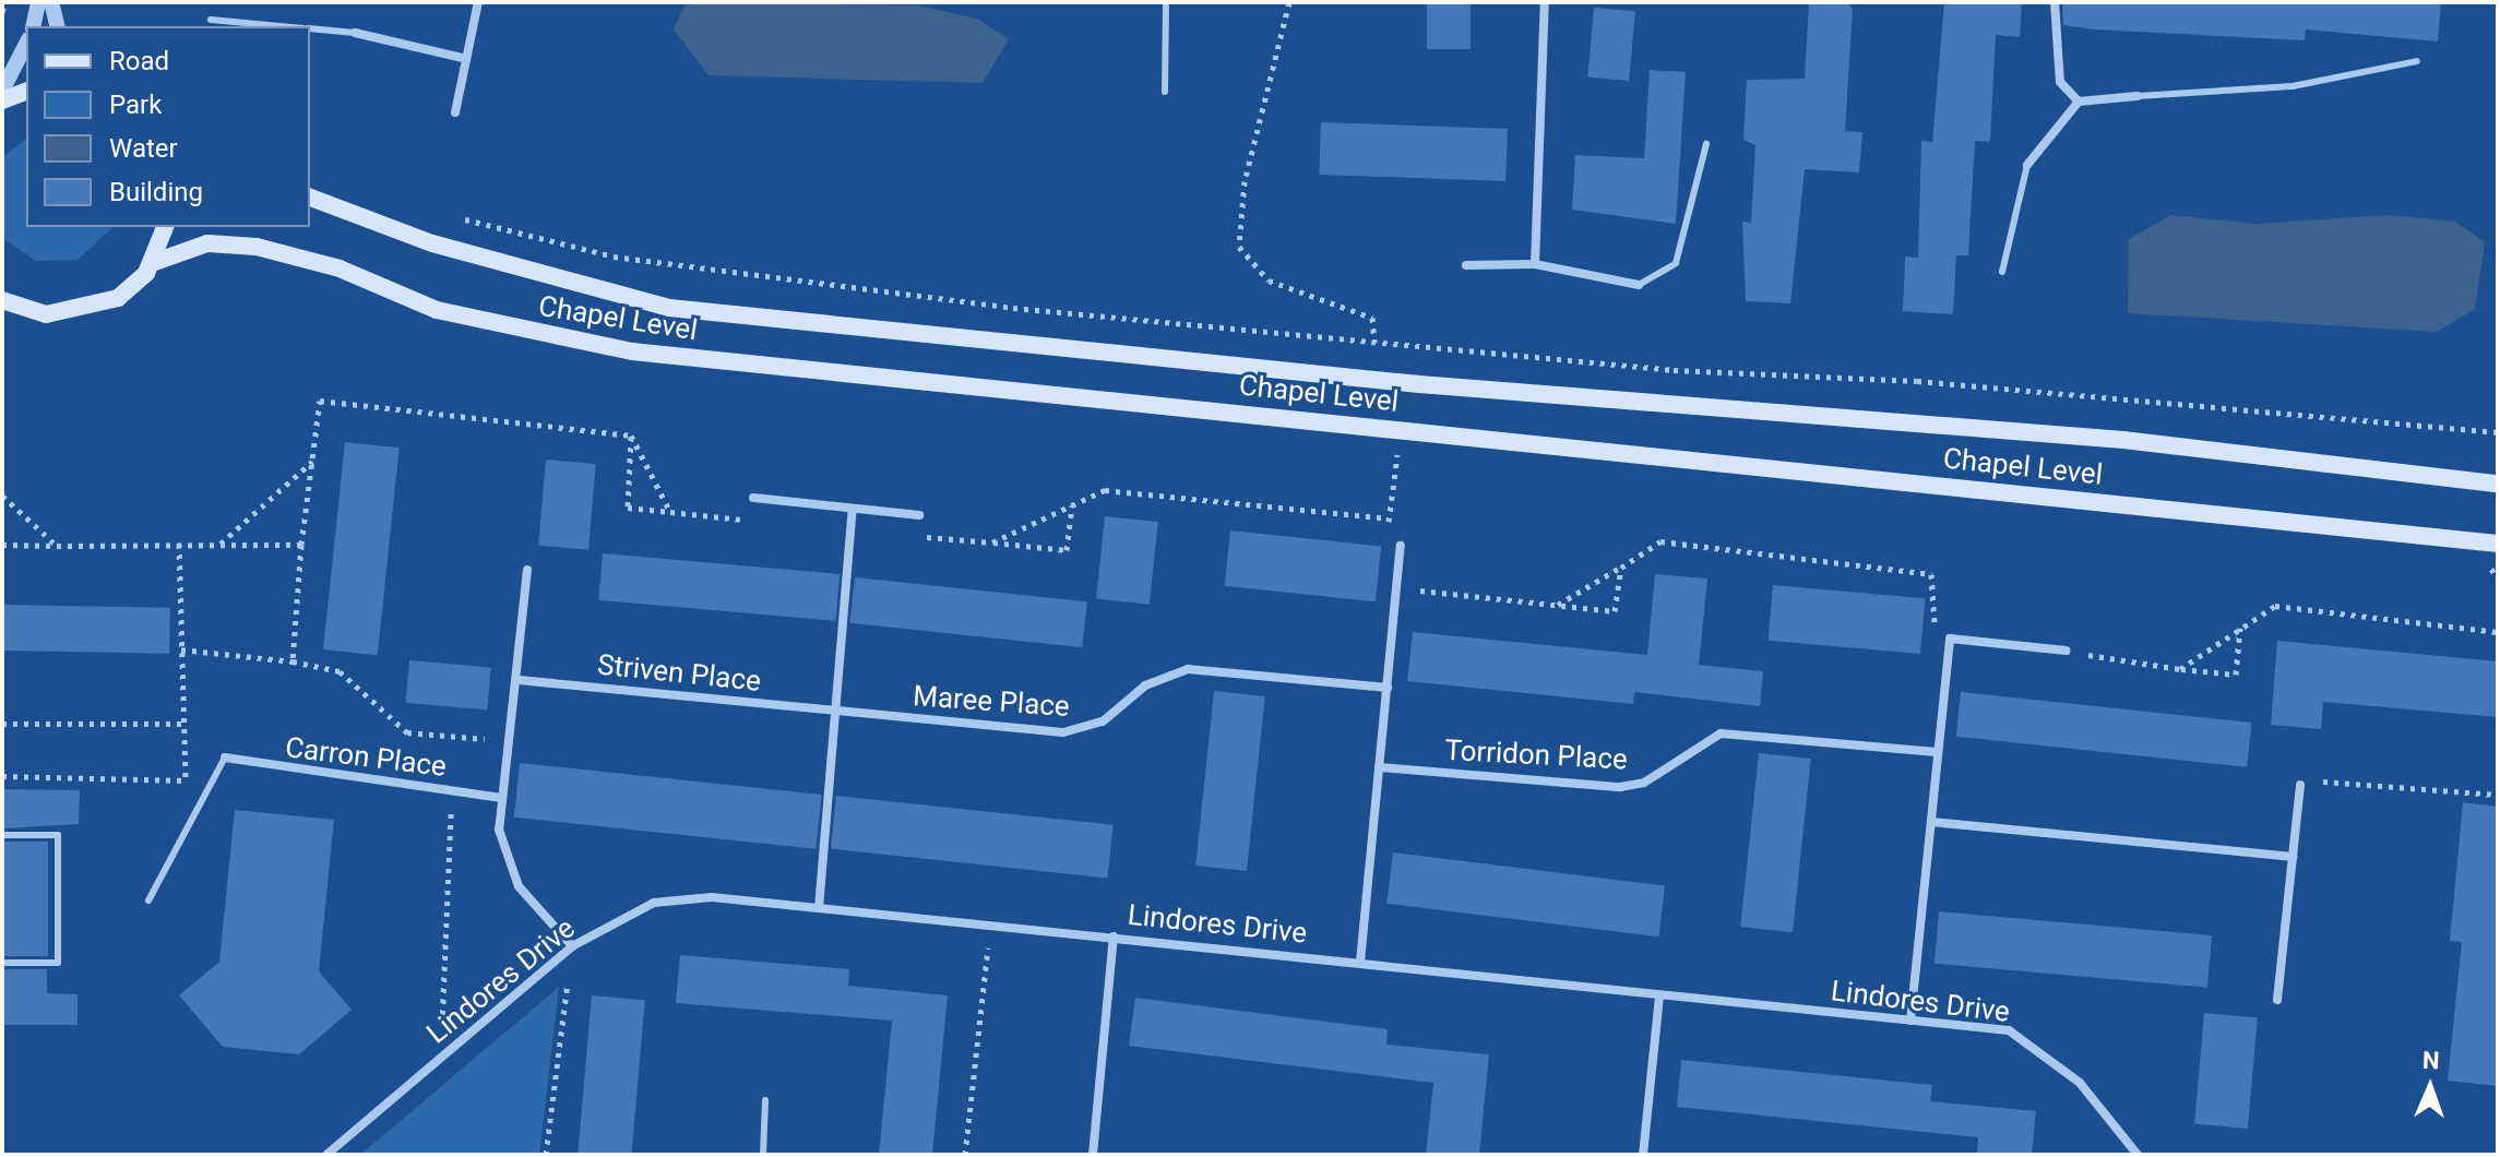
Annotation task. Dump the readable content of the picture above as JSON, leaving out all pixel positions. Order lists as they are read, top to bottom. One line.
{"streets":{"main road":["Chapel Level"],"street":["Striven Place","Maree Place","Torridon Place","Carron Place","Lindores Drive"]},"crossings":[["Striven Place","Maree Place"]],"legend":["Road","Park","Water","Building"],"north":"top"}
